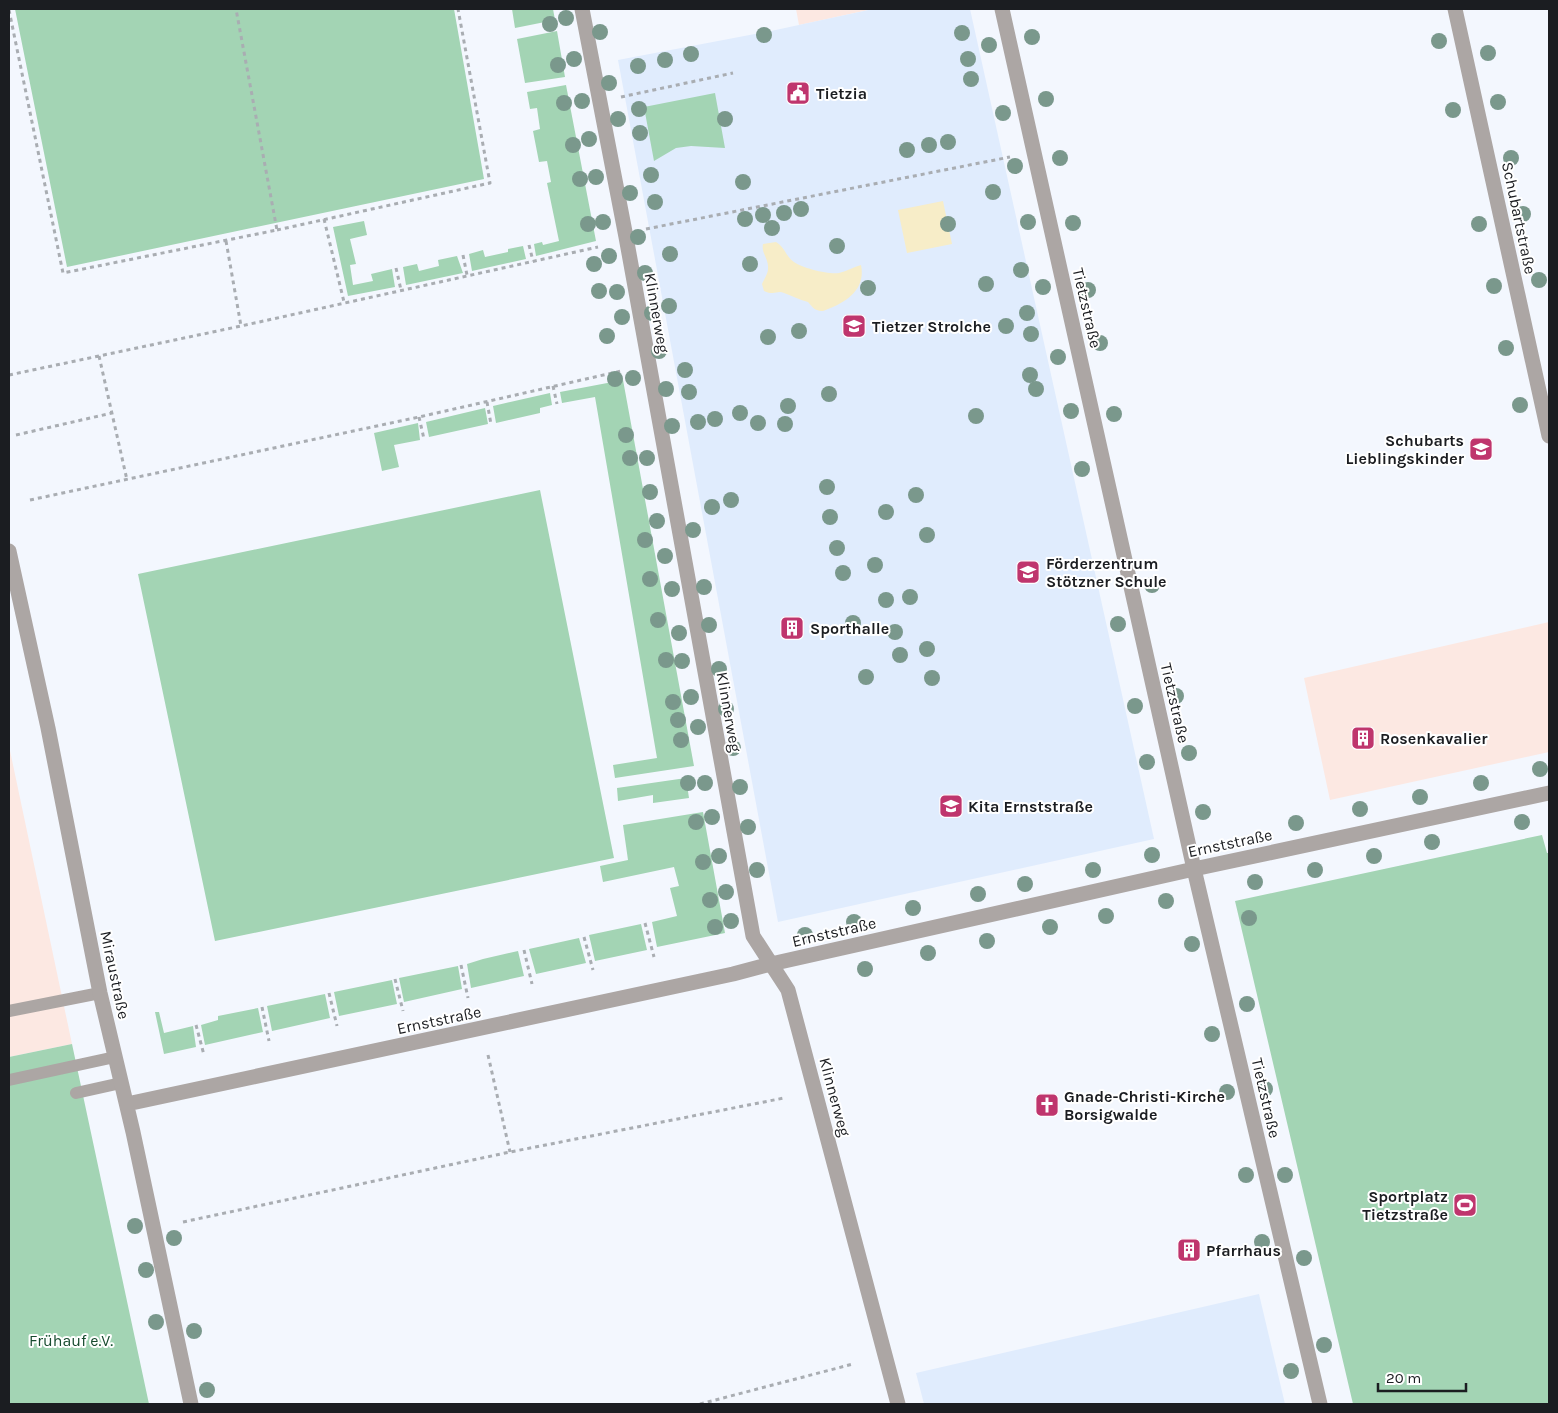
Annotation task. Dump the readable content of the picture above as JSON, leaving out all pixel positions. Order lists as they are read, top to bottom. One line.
{"streets":{"street":["Schubartstraße","Tietzstraße","Klinnerweg","Ernststraße","Miraustraße"]},"crossings":[["Tietzstraße","Ernststraße"],["Klinnerweg","Ernststraße"],["Ernststraße","Miraustraße"]],"parks":["Frühauf e.V."],"places":{"public building":["Tietzia"],"school or university":["Tietzer Strolche","Schubarts Lieblingskinder","Förderzentrum Stötzner Schule","Kita Ernststraße"],"building":["Sporthalle","Rosenkavalier","Pfarrhaus"],"church":["Gnade-Christi-Kirche Borsigwalde"],"sports":["Sportplatz Tietzstraße"]},"scale_bar":"20 m"}
